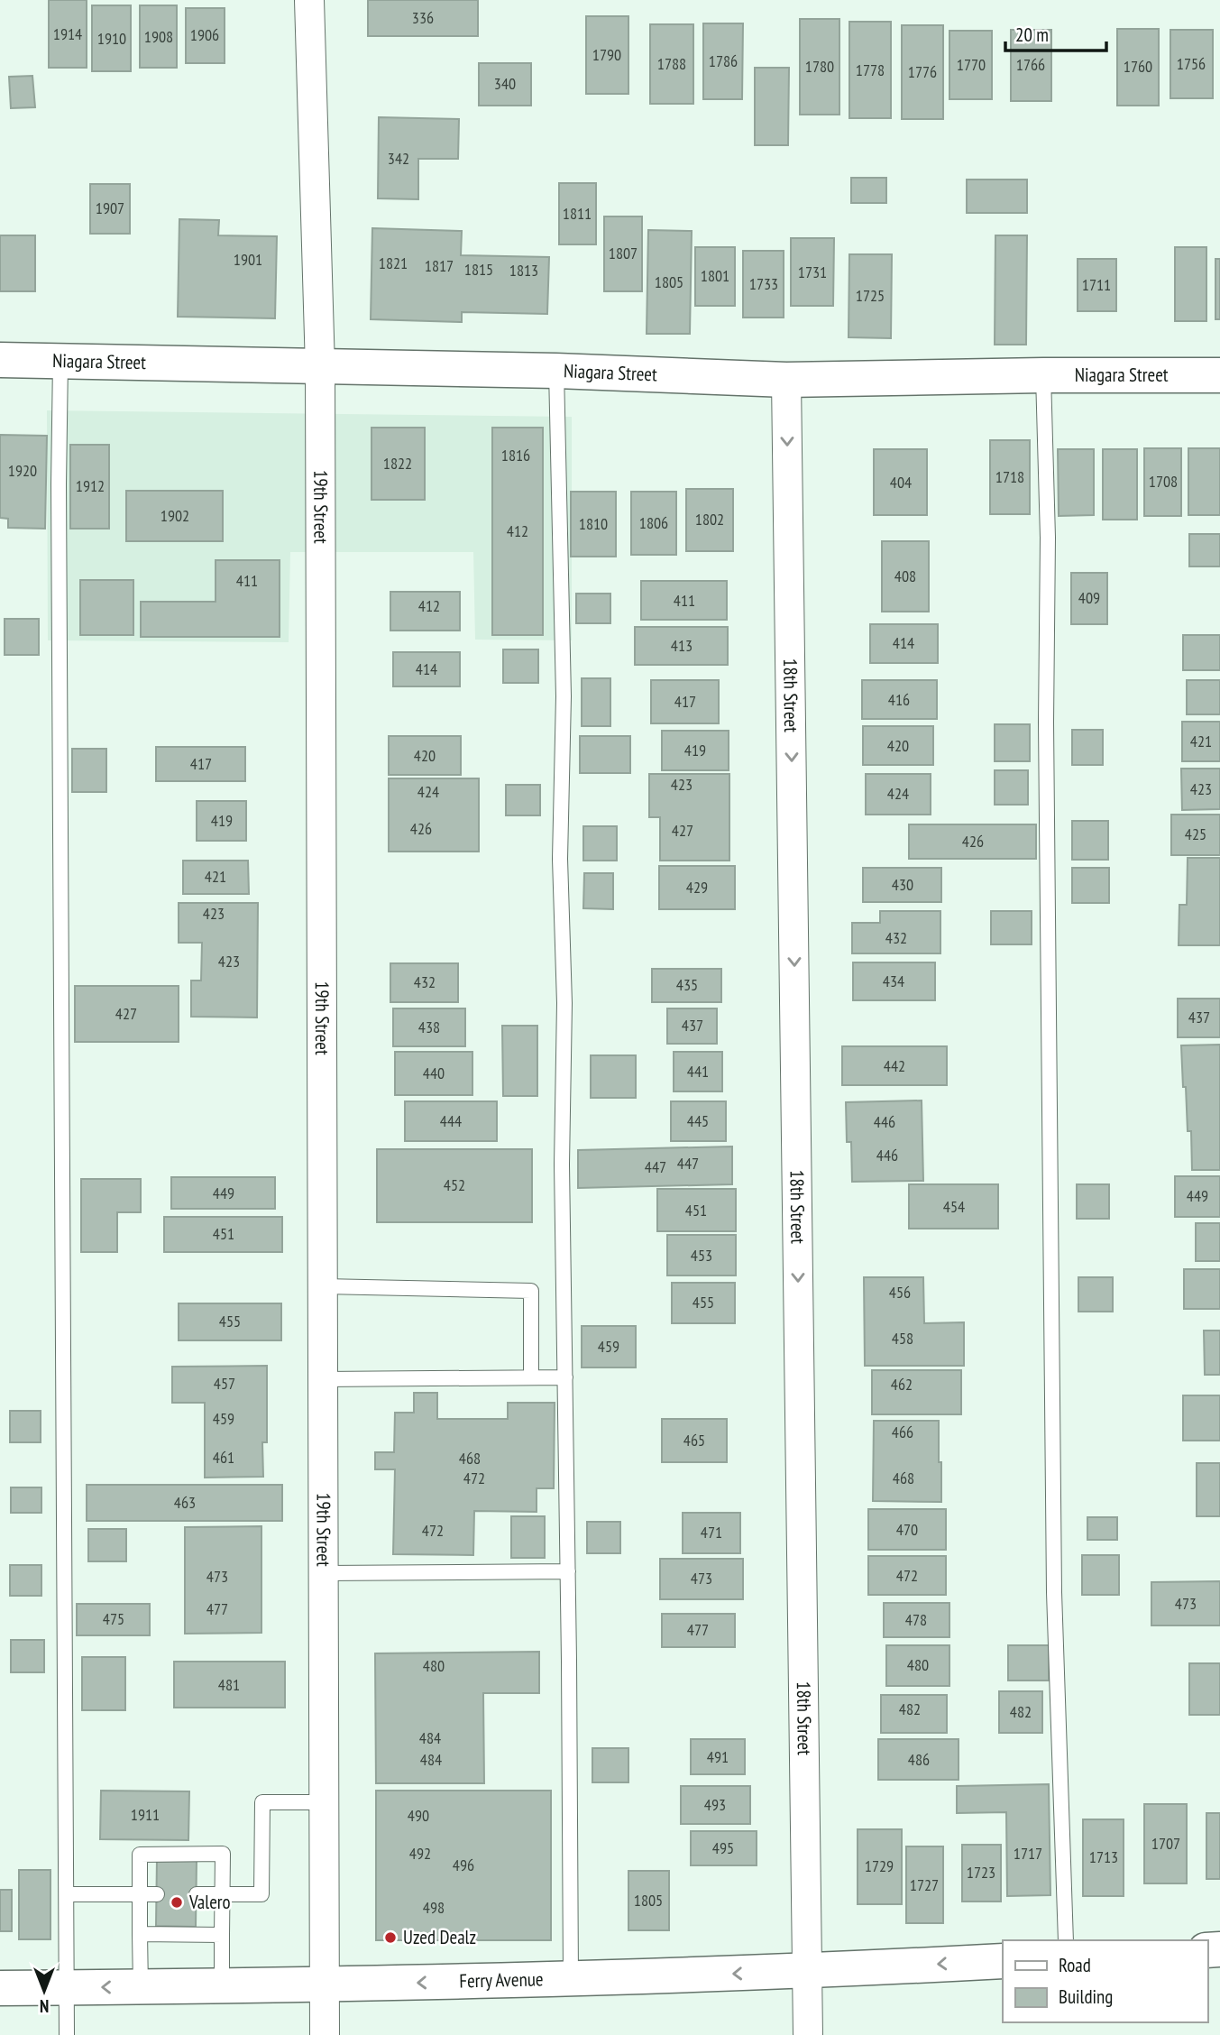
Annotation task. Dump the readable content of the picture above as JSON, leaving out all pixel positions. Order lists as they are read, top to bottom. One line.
{"streets":{"street":["Niagara Street","19th Street","18th Street","Ferry Avenue"]},"crossings":[["Niagara Street","19th Street"],["Niagara Street","18th Street"],["19th Street","Ferry Avenue"],["18th Street","Ferry Avenue"]],"one_way":["18th Street","Ferry Avenue"],"places":["Valero","Uzed Dealz"],"house_numbers":["336","1914","1906","1908","1910","1790","1786","1788","1756","1770","1766","1780","1760","1778","1776","340","342","1907","1811","1807","1901","1821","1817","1815","1813","1731","1801","1805","1733","1711","1725","1816","1822","1920","1718","1708","404","1912","1902","1802","1806","1810","412","408","411","409","411","412","414","413","414","416","417","421","420","419","420","417","423","423","424","424","419","426","427","425","426","421","430","429","423","432","423","434","432","435","427","437","437","438","442","441","440","444","445","446","446","447","447","452","449","449","454","451","451","453","456","455","455","458","459","457","462","459","466","465","461","468","472","468","463","470","472","471","472","473","473","473","477","475","478","477","480","480","481","482","482","484","491","484","486","493","1911","490","1707","495","492","1717","1713","496","1729","1723","1727","1805","498"],"legend":["Road","Building"],"scale_bar":"20 m","north":"bottom"}
